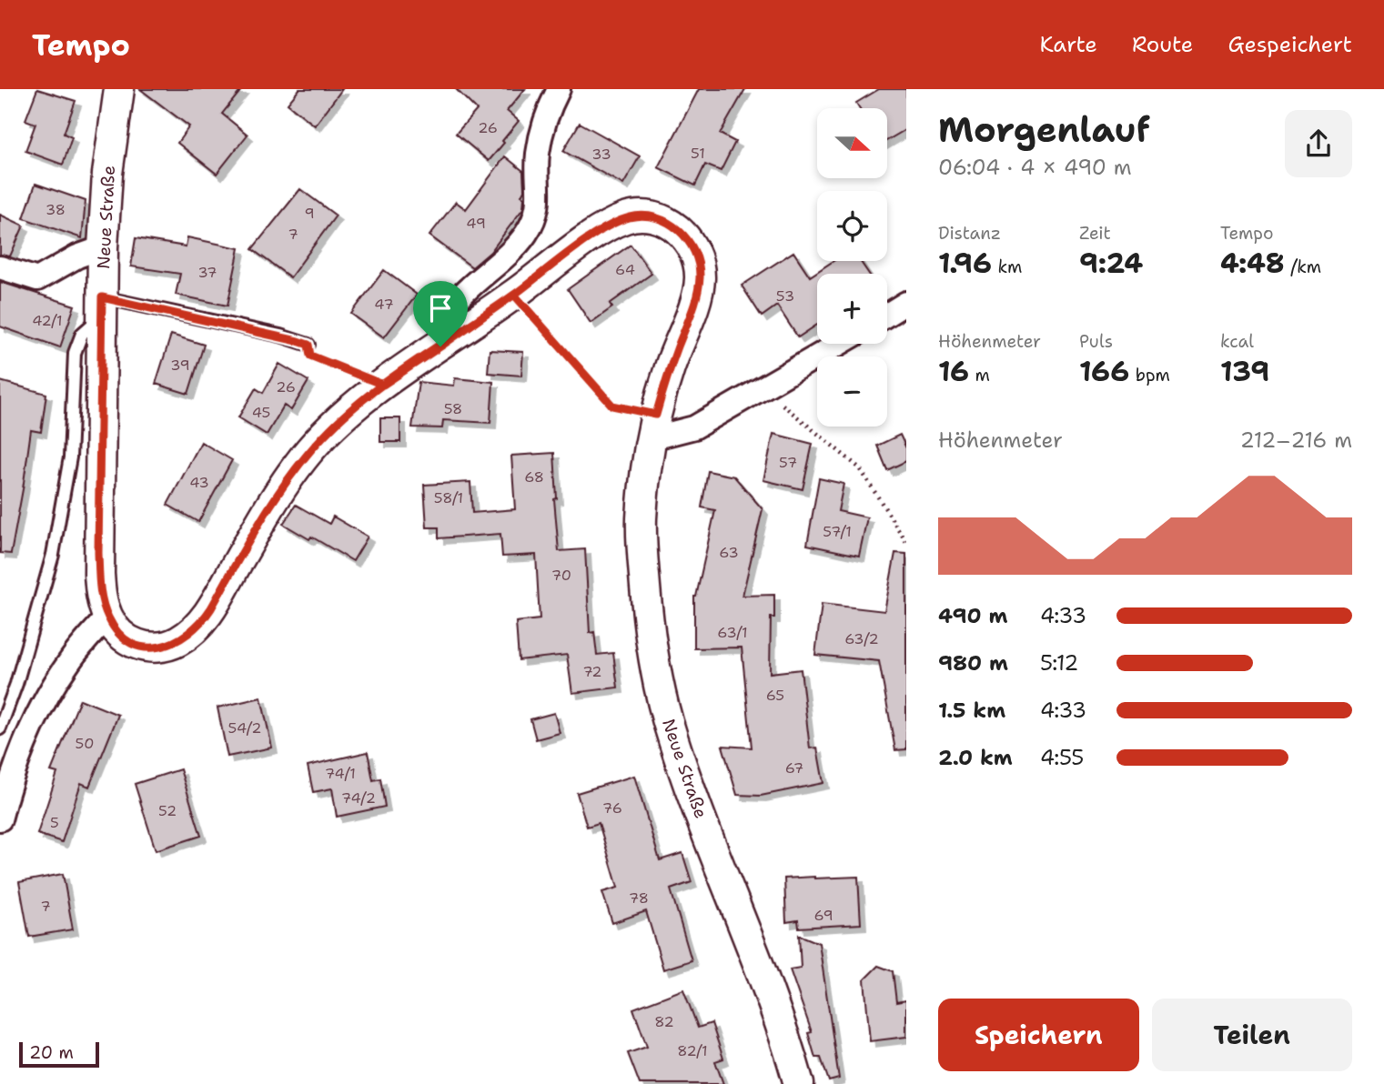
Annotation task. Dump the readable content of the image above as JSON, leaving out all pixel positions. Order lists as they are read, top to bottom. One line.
{"streets":{"street":["Neue Straße"]},"house_numbers":["26","51","33","38","9","49","7","64","37","53","47","42/1","39","26","58","45","57","68","43","58/1","57/1","63","70","63/1","63/2","72","65","54/2","50","67","74/1","74/2","76","52","5","78","7","69","82","82/1"],"scale_bar":"20 m","north":"right","page":{"header":"Tempo","nav":["Karte","Route","Gespeichert"],"heading":["Morgenlauf","06:04 · 4 × 490 m"],"map_buttons":["+","−"],"stats":[["Distanz","1.96 km"],["Zeit","9:24"],["Tempo","4:48 /km"],["Höhenmeter","16 m"],["Puls","166 bpm"],["kcal","139"]],"chart":["Höhenmeter","212–216 m"],"list":[{"name":"490 m","note":"4:33"},{"name":"980 m","note":"5:12"},{"name":"1.5 km","note":"4:33"},{"name":"2.0 km","note":"4:55"}],"buttons":["Speichern","Teilen"],"scale":"20 m"}}
